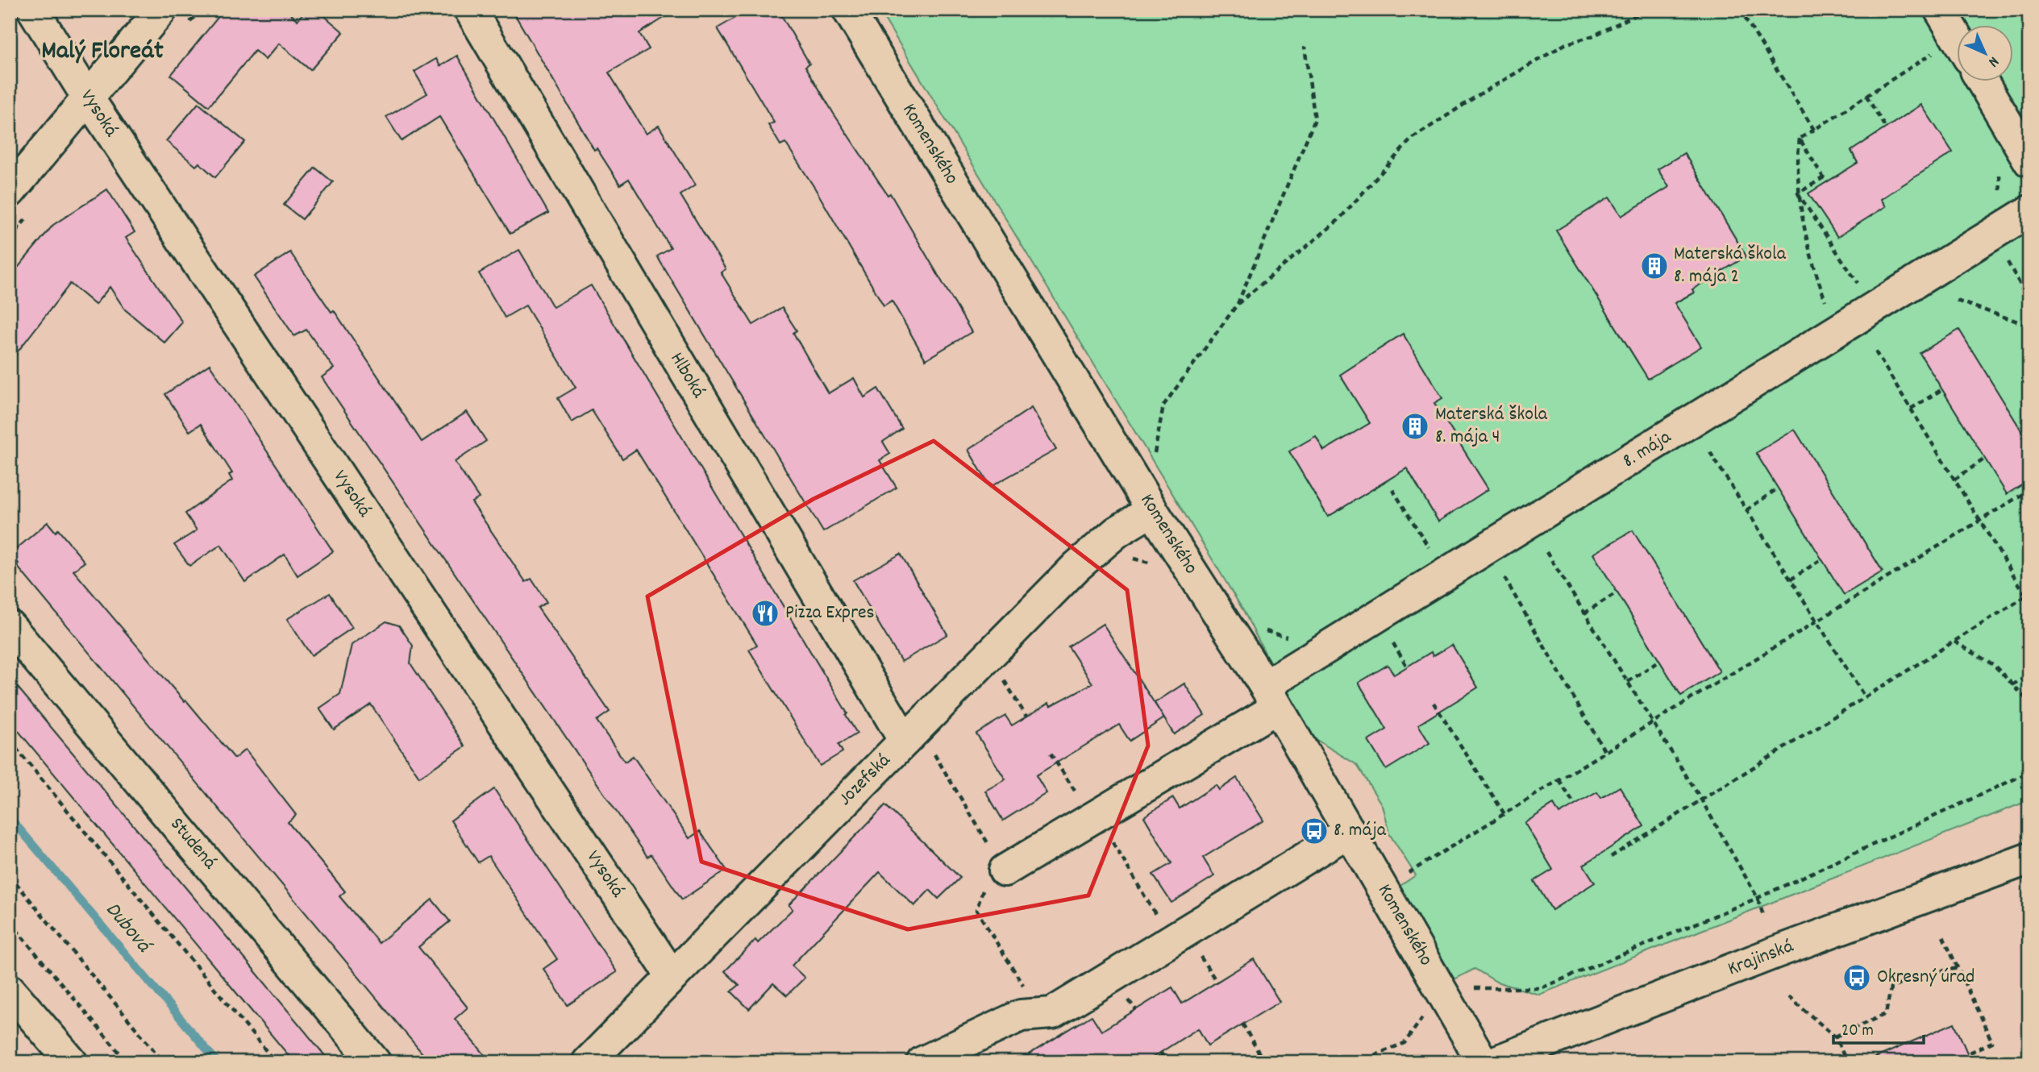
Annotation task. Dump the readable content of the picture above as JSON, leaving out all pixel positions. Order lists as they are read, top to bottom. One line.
{"streets":{"street":["Vysoká","Komenského","Hlboká","8. mája","Jozefská","Studená","Krajinská"]},"crossings":[["Vysoká","Jozefská"],["Komenského","8. mája"],["Komenského","Jozefská"],["Hlboká","Jozefská"]],"districts":["Malý Floreát"],"water":["Dubová"],"places":{"building":["Materská škola 8. mája 2","Materská škola 8. mája 4"],"restaurant":["Pizza Expres"],"bus stop":["8. mája","Okresný úrad"]},"scale_bar":"20 m","north":"bottom right"}
